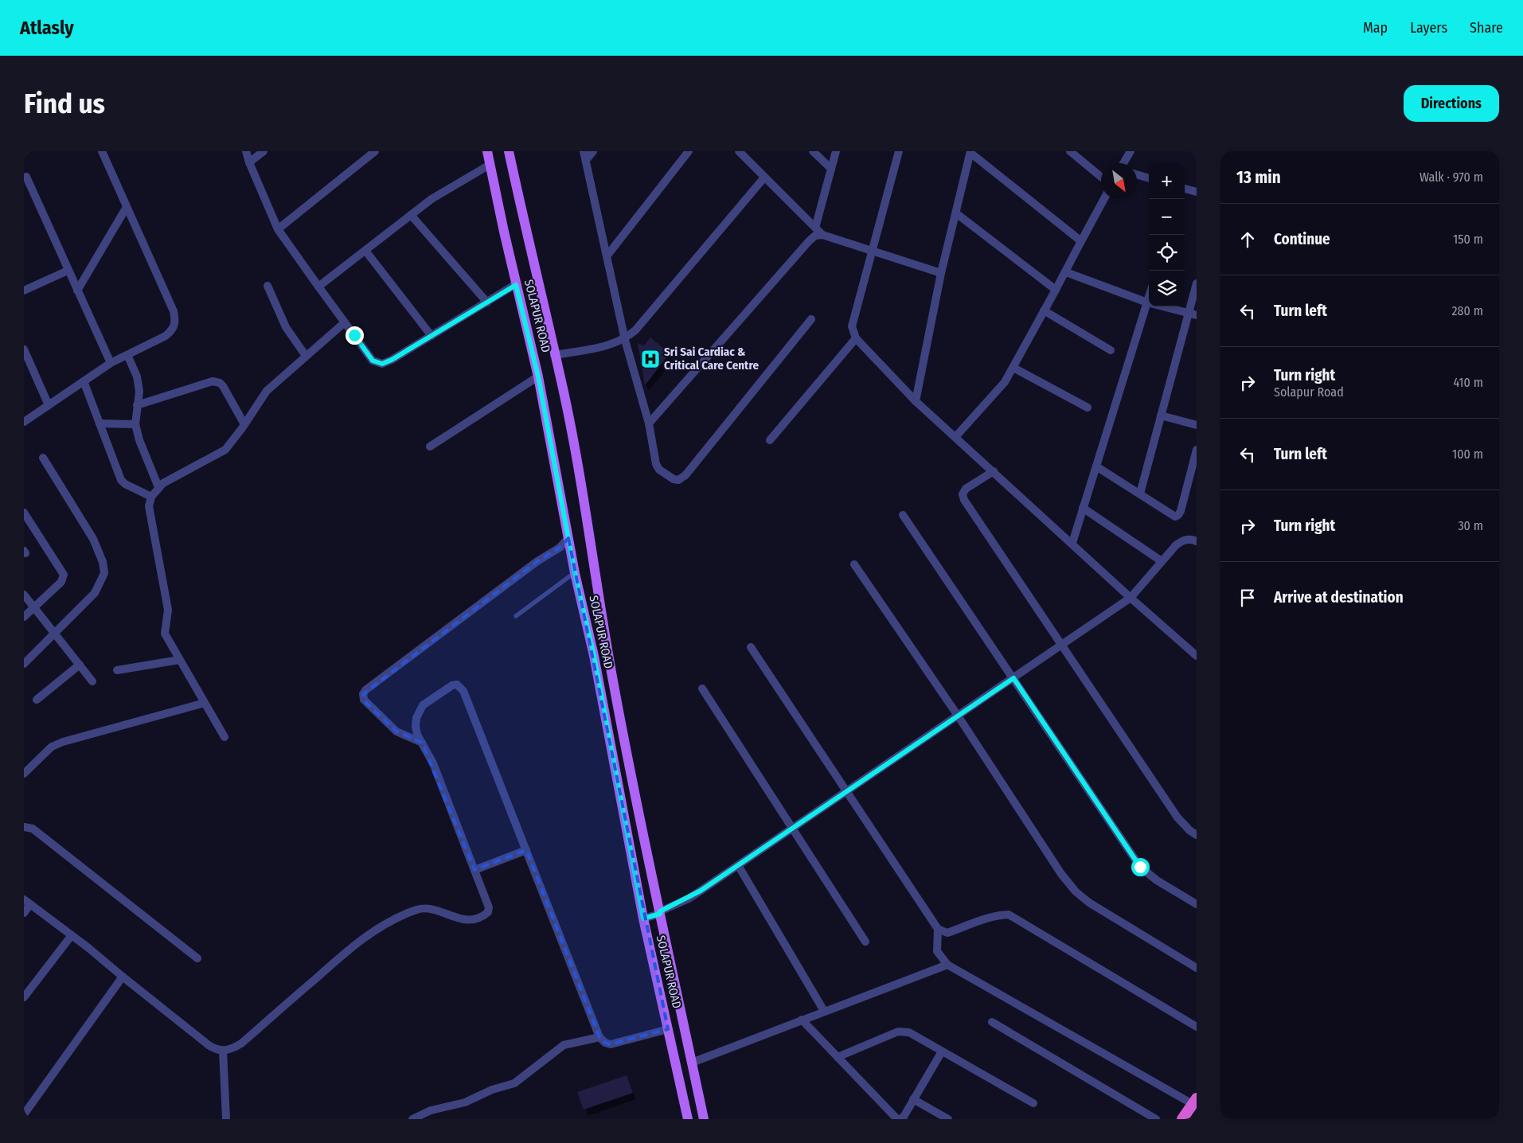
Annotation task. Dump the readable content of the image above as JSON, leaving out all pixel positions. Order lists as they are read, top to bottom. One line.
{"streets":{"main road":["SOLAPUR ROAD"]},"places":{"hospital":["Sri Sai Cardiac & Critical Care Centre"]},"north":"bottom right","page":{"header":"Atlasly","nav":["Map","Layers","Share"],"buttons":"Directions","title":"Find us","heading":["13 min","Walk · 970 m"],"map_buttons":["+","−"],"list":[["Continue","150 m"],["Turn left","280 m"],["Turn right","Solapur Road","410 m"],["Turn left","100 m"],["Turn right","30 m"],"Arrive at destination"]}}
